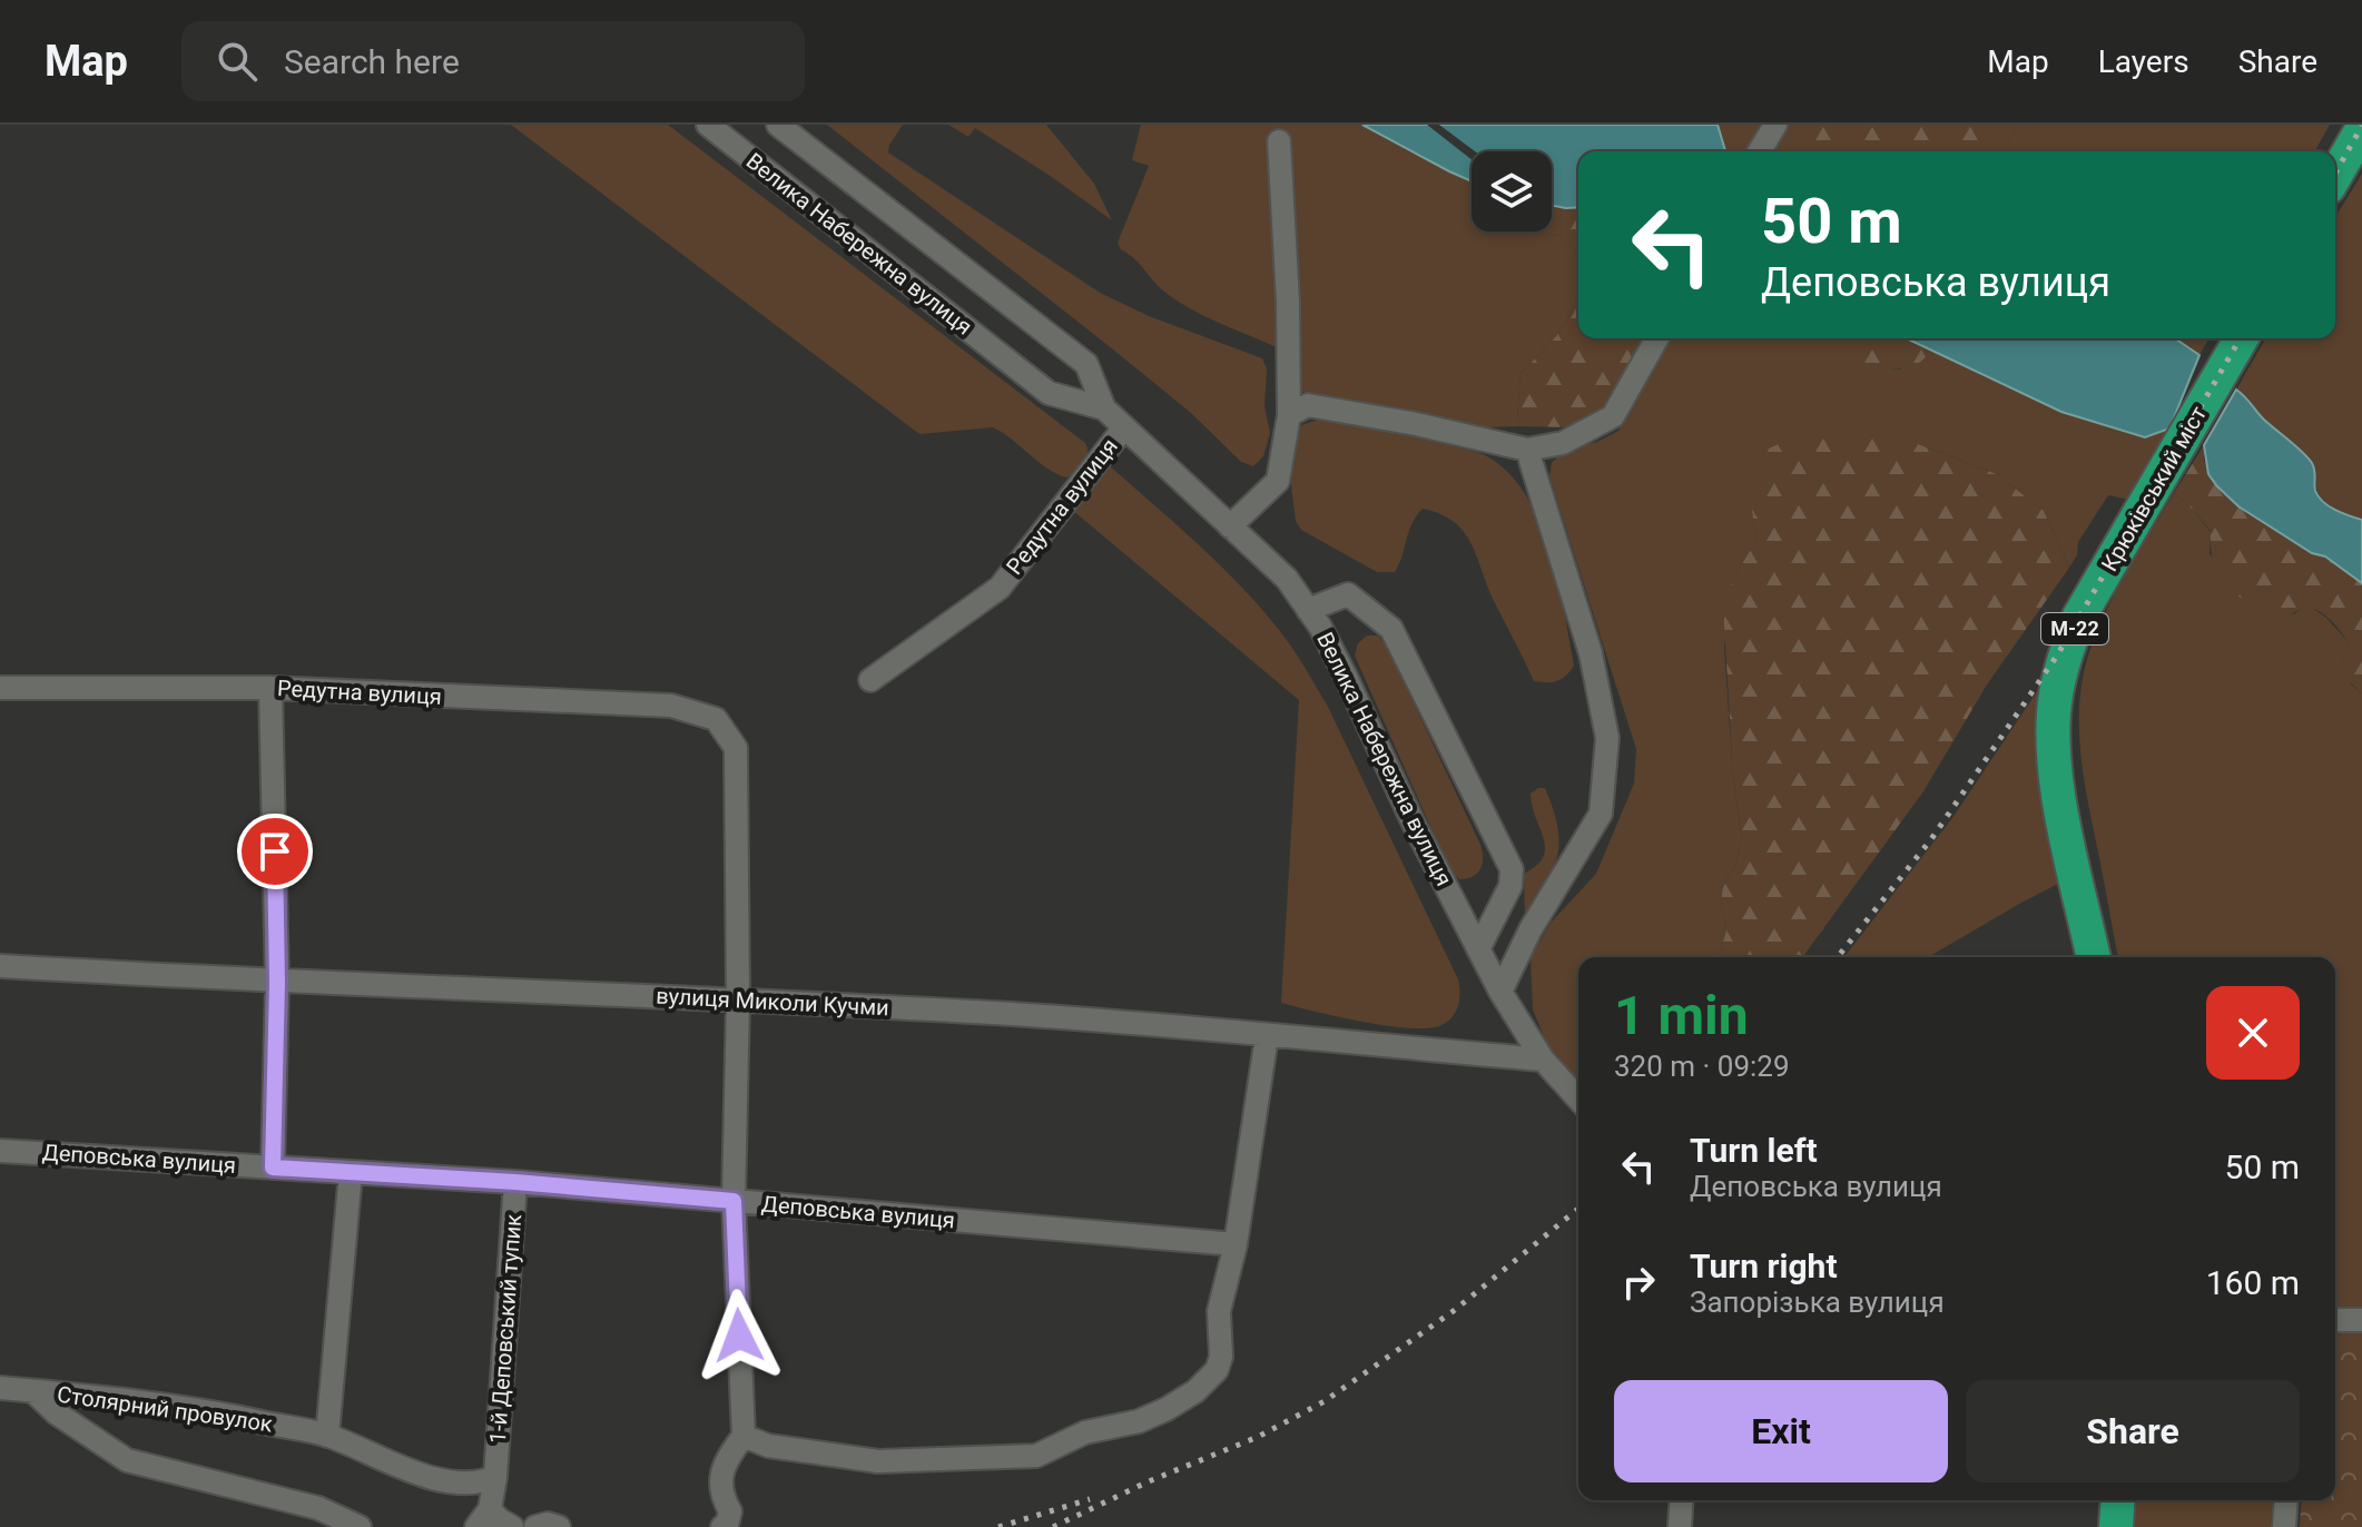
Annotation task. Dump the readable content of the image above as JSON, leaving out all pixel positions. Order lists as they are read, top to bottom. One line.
{"streets":{"highway":["Крюківський міст","М-22"],"street":["Велика Набережна вулиця","Редутна вулиця","вулиця Миколи Кучми","Деповська вулиця","1-й Деповський тупик","Столярний провулок"]},"crossings":[["Велика Набережна вулиця","Редутна вулиця"],["Велика Набережна вулиця","вулиця Миколи Кучми"],["Редутна вулиця","вулиця Миколи Кучми"],["Деповська вулиця","1-й Деповський тупик"],["1-й Деповський тупик","Столярний провулок"]],"page":{"header":"Map","search":"Search here","nav":["Map","Layers","Share"],"turn":["50 m","Деповська вулиця"],"heading":["1 min","320 m · 09:29"],"list":[{"name":"Turn left","note":"Деповська вулиця","value":"50 m"},{"name":"Turn right","note":"Запорізька вулиця","value":"160 m"}],"buttons":["Exit","Share"]}}
